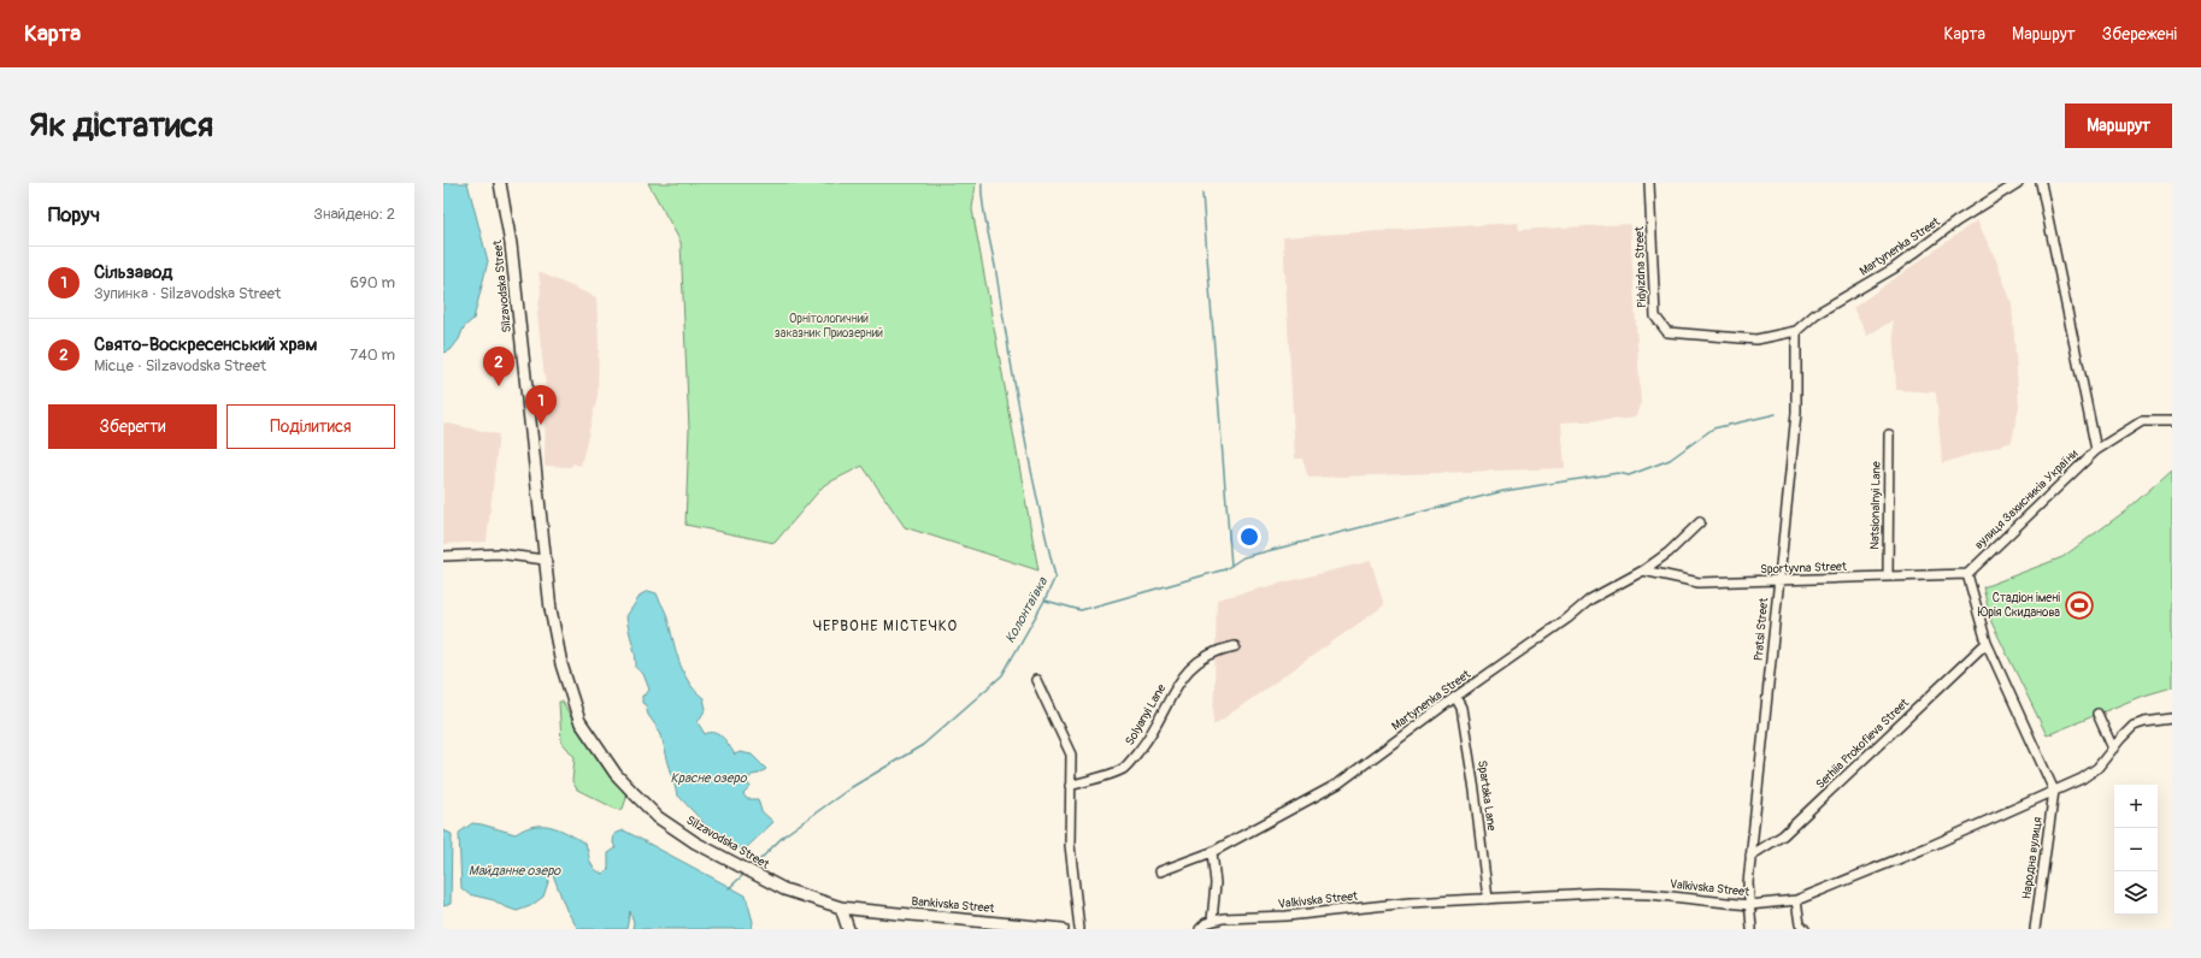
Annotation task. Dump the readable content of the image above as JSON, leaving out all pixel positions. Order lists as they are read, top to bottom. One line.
{"streets":{"main road":["Silzavodska Street","Bankivska Street"],"street":["Martynenka Street","Pidyizdna Street","вулиця Захисників України","Natsionalnyi Lane","Sportyvna Street","Pratsi Street","Solyanyi Lane","Serhiia Prokofieva Street","Spartaka Lane","Народна вулиця","Valkivska Street"]},"crossings":[["Martynenka Street","Pidyizdna Street"],["Martynenka Street","Sportyvna Street"],["Martynenka Street","Pratsi Street"],["Martynenka Street","Spartaka Lane"],["Pidyizdna Street","Pratsi Street"],["Silzavodska Street","Bankivska Street"],["вулиця Захисників України","Sportyvna Street"],["Natsionalnyi Lane","Sportyvna Street"],["Sportyvna Street","Pratsi Street"],["Pratsi Street","Serhiia Prokofieva Street"],["Pratsi Street","Valkivska Street"],["Spartaka Lane","Valkivska Street"],["Народна вулиця","Valkivska Street"]],"districts":["ЧЕРВОНЕ МІСТЕЧКО"],"water":["Колонтаївка","Красне озеро","Майданне озеро"],"parks":["Орнiтологичний заказник Приозерний"],"places":{"sports":["Стадiон імені Юрія Скиданова"]},"page":{"header":"Карта","nav":["Карта","Маршрут","Збережені"],"buttons":["Маршрут",["Зберегти","Поділитися"]],"title":"Як дістатися","heading":["Поруч","Знайдено: 2"],"list":[{"mark":"1","name":"Сільзавод","note":"Зупинка · Silzavodska Street","value":"690 m"},{"mark":"2","name":"Свято-Воскресенський храм","note":"Місце · Silzavodska Street","value":"740 m"}],"pins":["2","1"],"map_buttons":["+","−"]}}
